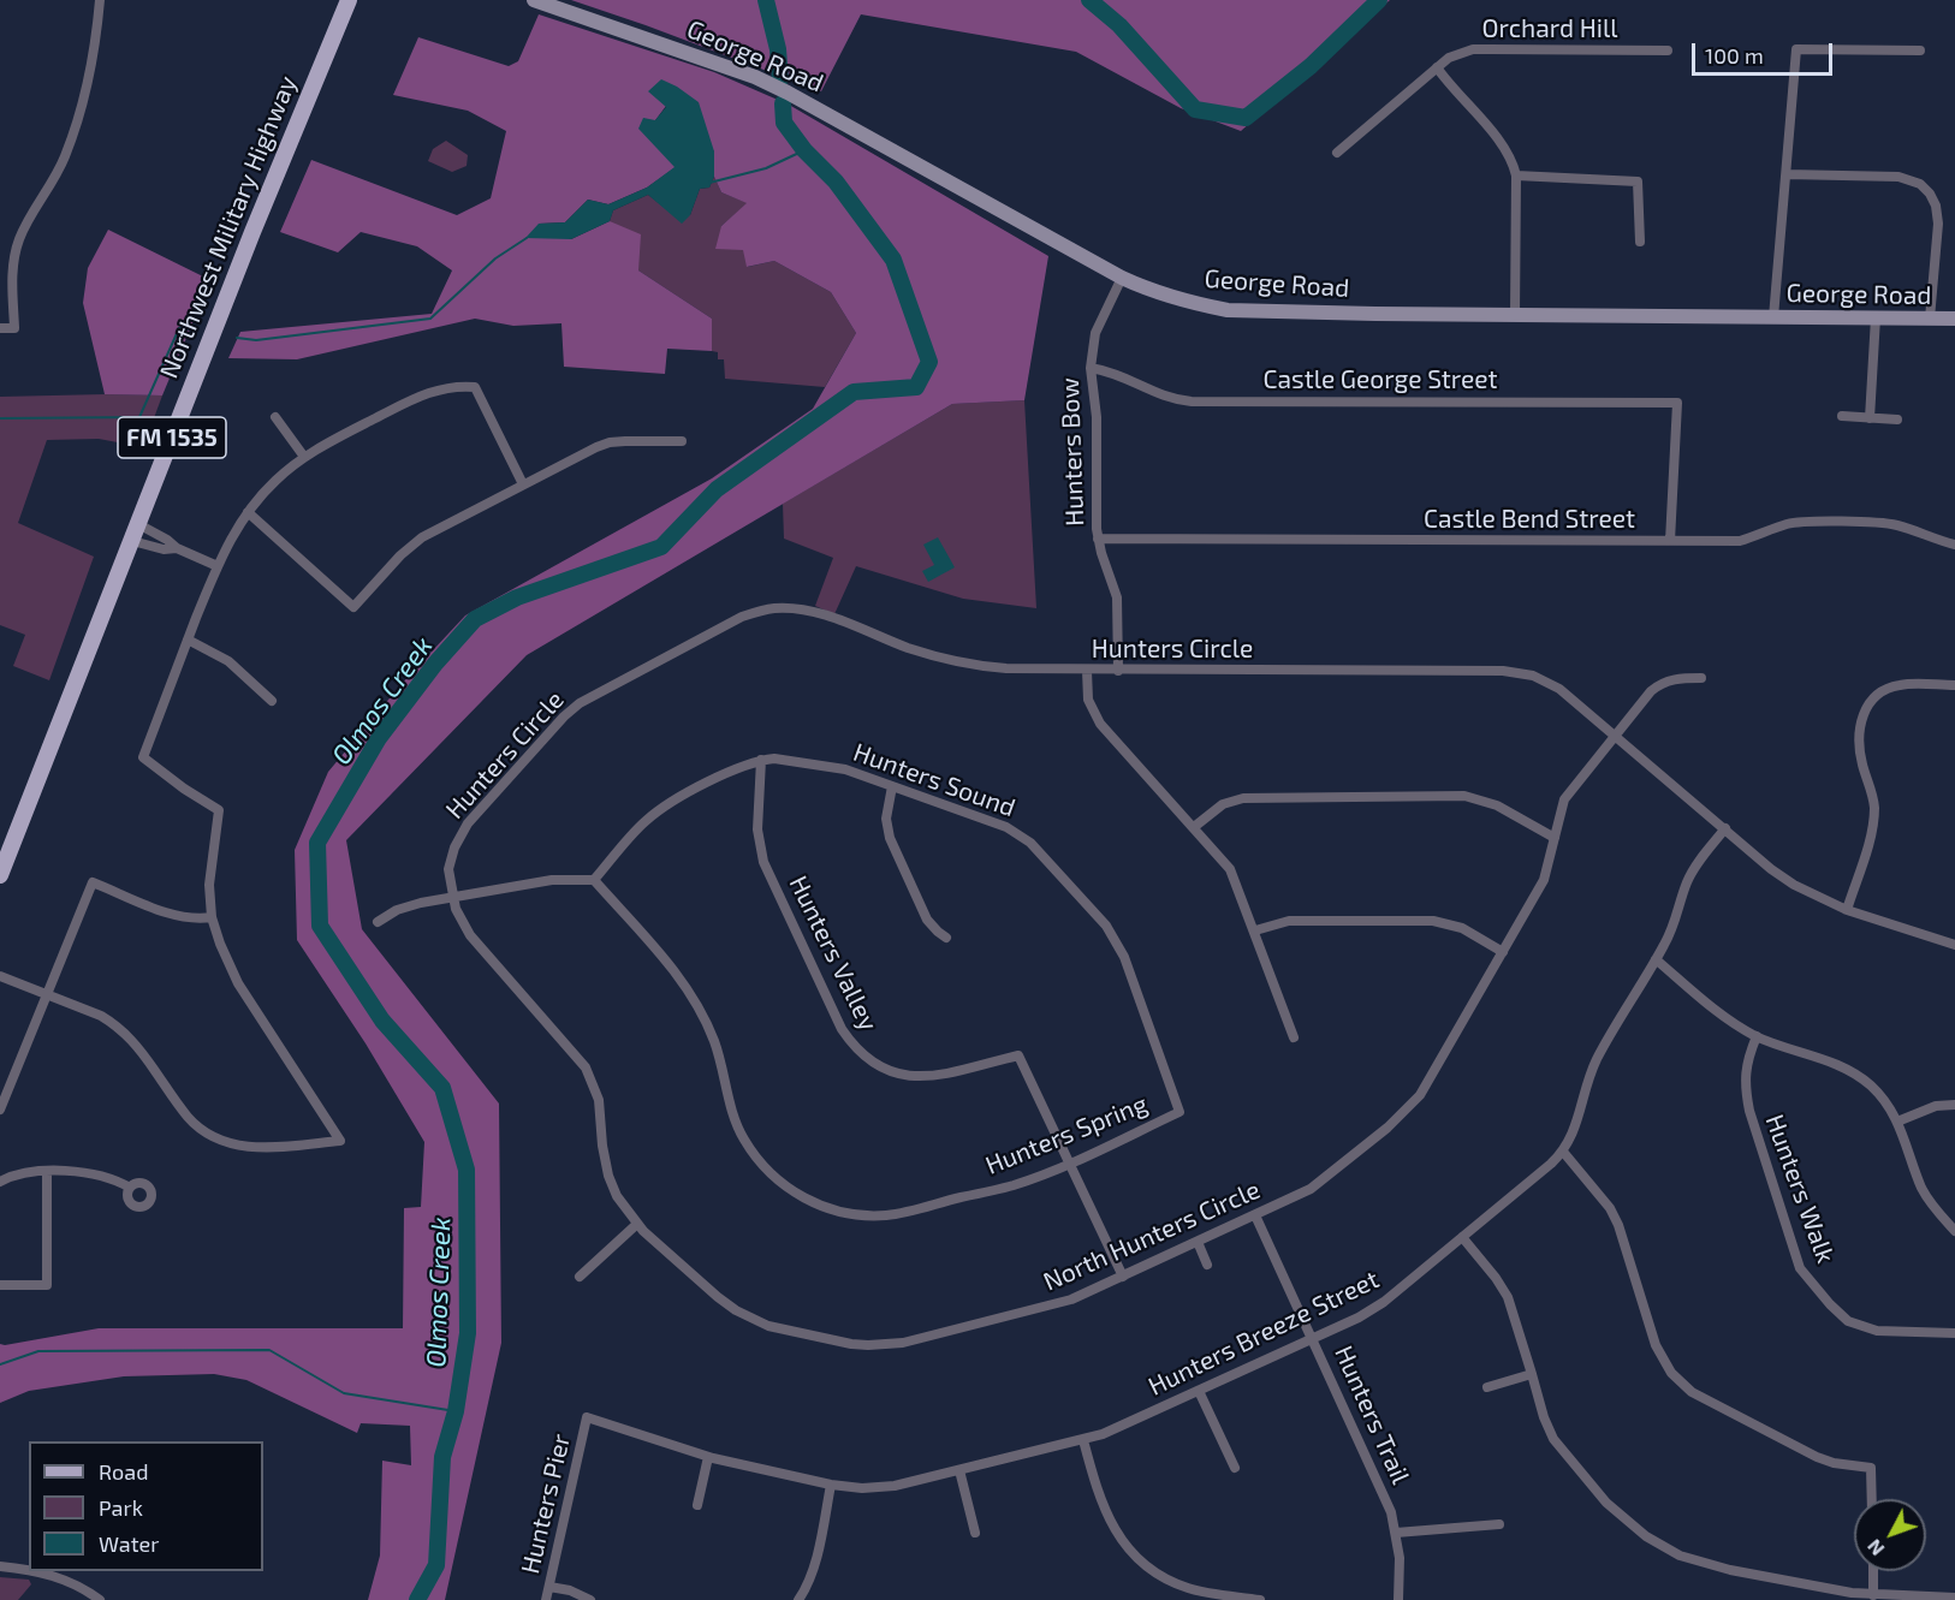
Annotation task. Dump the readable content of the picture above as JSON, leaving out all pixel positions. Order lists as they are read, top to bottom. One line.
{"streets":{"main road":["Northwest Military Highway","FM 1535"],"street":["Orchard Hill","George Road","Castle George Street","Hunters Bow","Castle Bend Street","Hunters Circle","Hunters Sound","Hunters Valley","Hunters Spring","Hunters Walk","North Hunters Circle","Hunters Breeze Street","Hunters Trail","Hunters Pier"]},"crossings":[["George Road","Hunters Bow"],["Castle George Street","Hunters Bow"],["Castle George Street","Castle Bend Street"],["Hunters Bow","Castle Bend Street"],["Hunters Bow","Hunters Circle"],["Hunters Circle","North Hunters Circle"],["Hunters Circle","Hunters Breeze Street"],["Hunters Sound","Hunters Valley"],["Hunters Sound","Hunters Spring"],["Hunters Valley","Hunters Spring"],["North Hunters Circle","Hunters Trail"],["Hunters Breeze Street","Hunters Trail"],["Hunters Breeze Street","Hunters Pier"]],"water":["Olmos Creek"],"legend":["Road","Park","Water"],"scale_bar":"100 m","north":"bottom left"}
